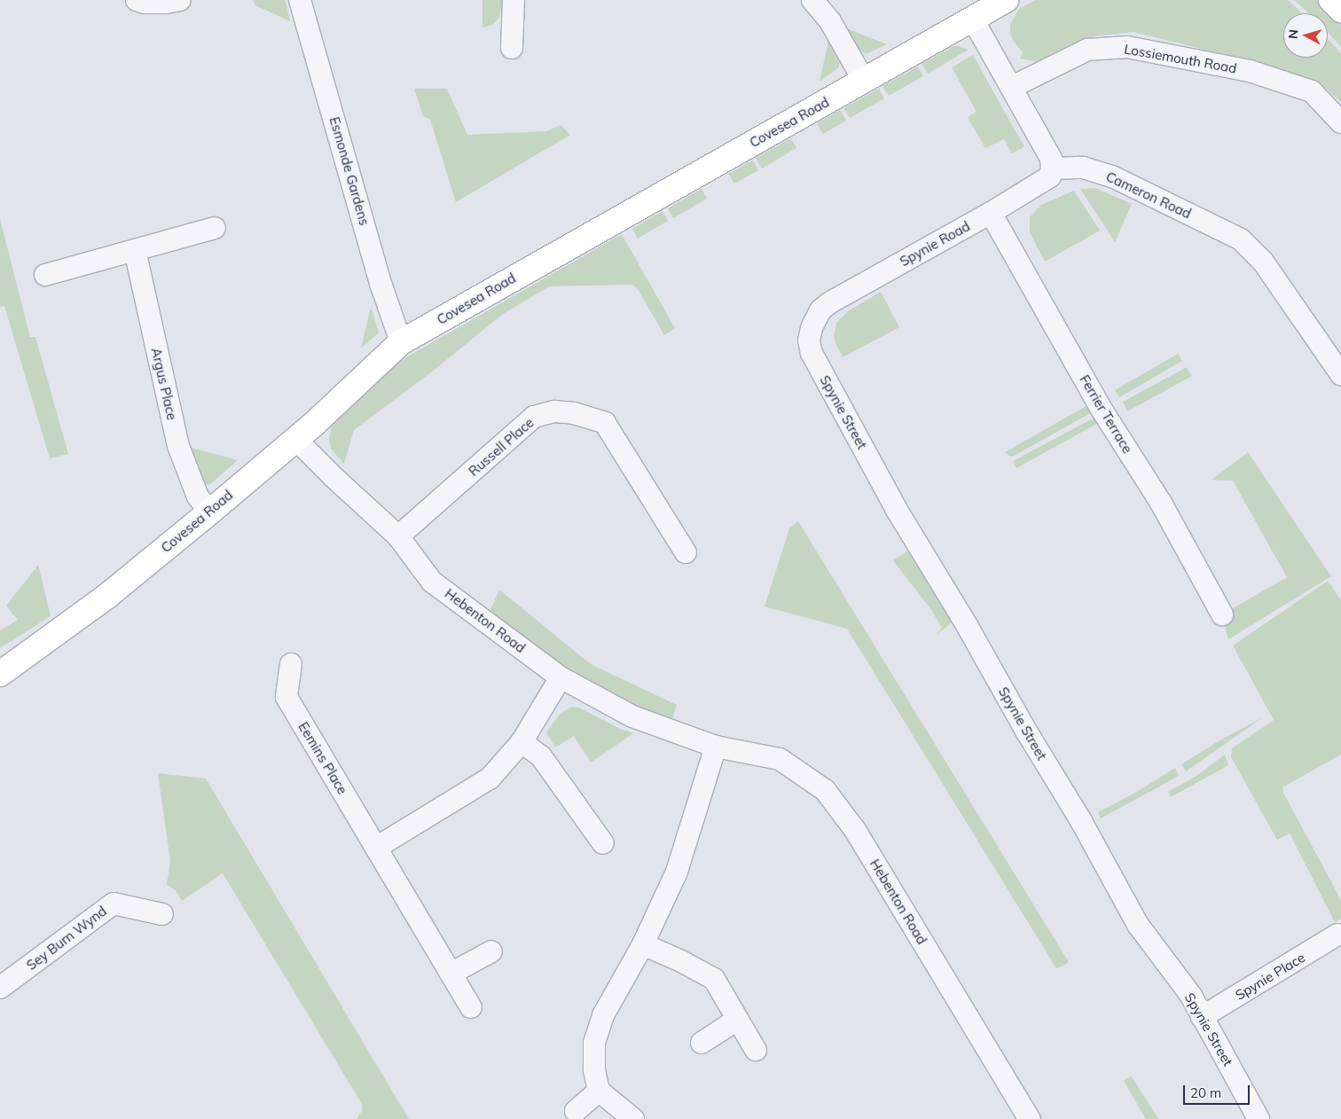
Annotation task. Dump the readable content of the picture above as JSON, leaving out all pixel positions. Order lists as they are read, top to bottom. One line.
{"streets":{"street":["Lossiemouth Road","Covesea Road","Esmonde Gardens","Cameron Road","Spynie Road","Argus Place","Spynie Street","Ferrier Terrace","Russell Place","Hebenton Road","Eemins Place","Sey Burn Wynd","Spynie Place"]},"crossings":[["Covesea Road","Esmonde Gardens"],["Covesea Road","Argus Place"],["Covesea Road","Hebenton Road"],["Cameron Road","Spynie Road"],["Spynie Road","Spynie Street"],["Spynie Road","Ferrier Terrace"],["Spynie Street","Spynie Place"],["Russell Place","Hebenton Road"]],"scale_bar":"20 m","north":"left"}
